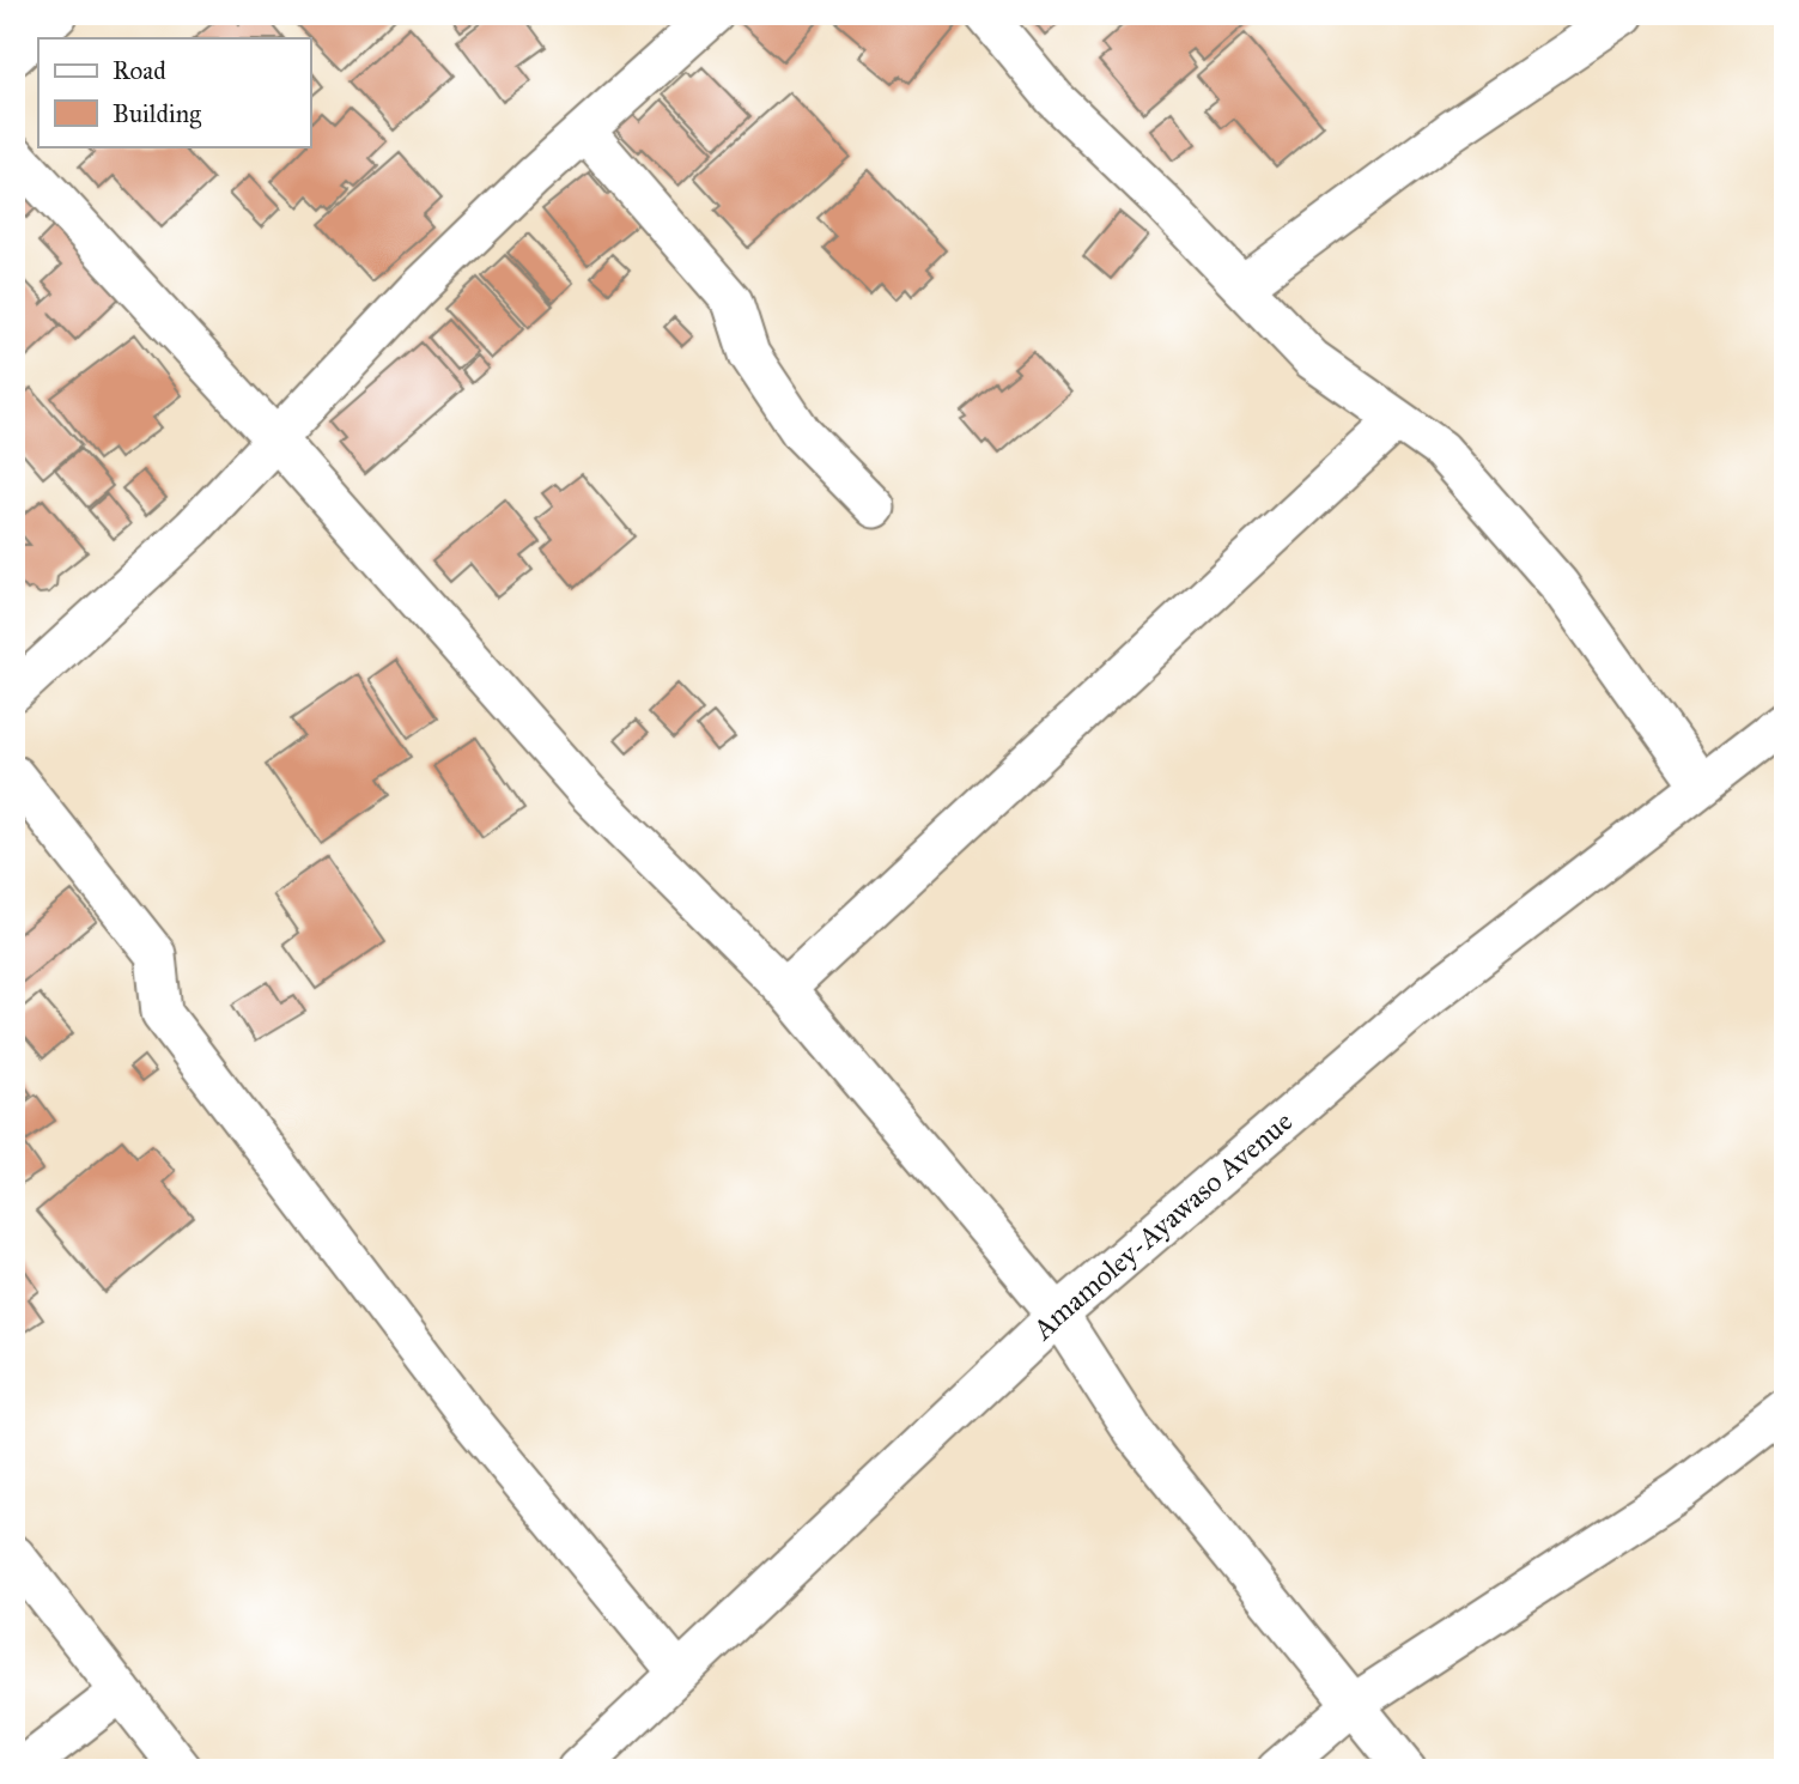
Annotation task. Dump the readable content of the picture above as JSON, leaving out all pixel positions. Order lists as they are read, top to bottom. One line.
{"streets":{"street":["Amamoley-Ayawaso Avenue"]},"legend":["Road","Building"]}
